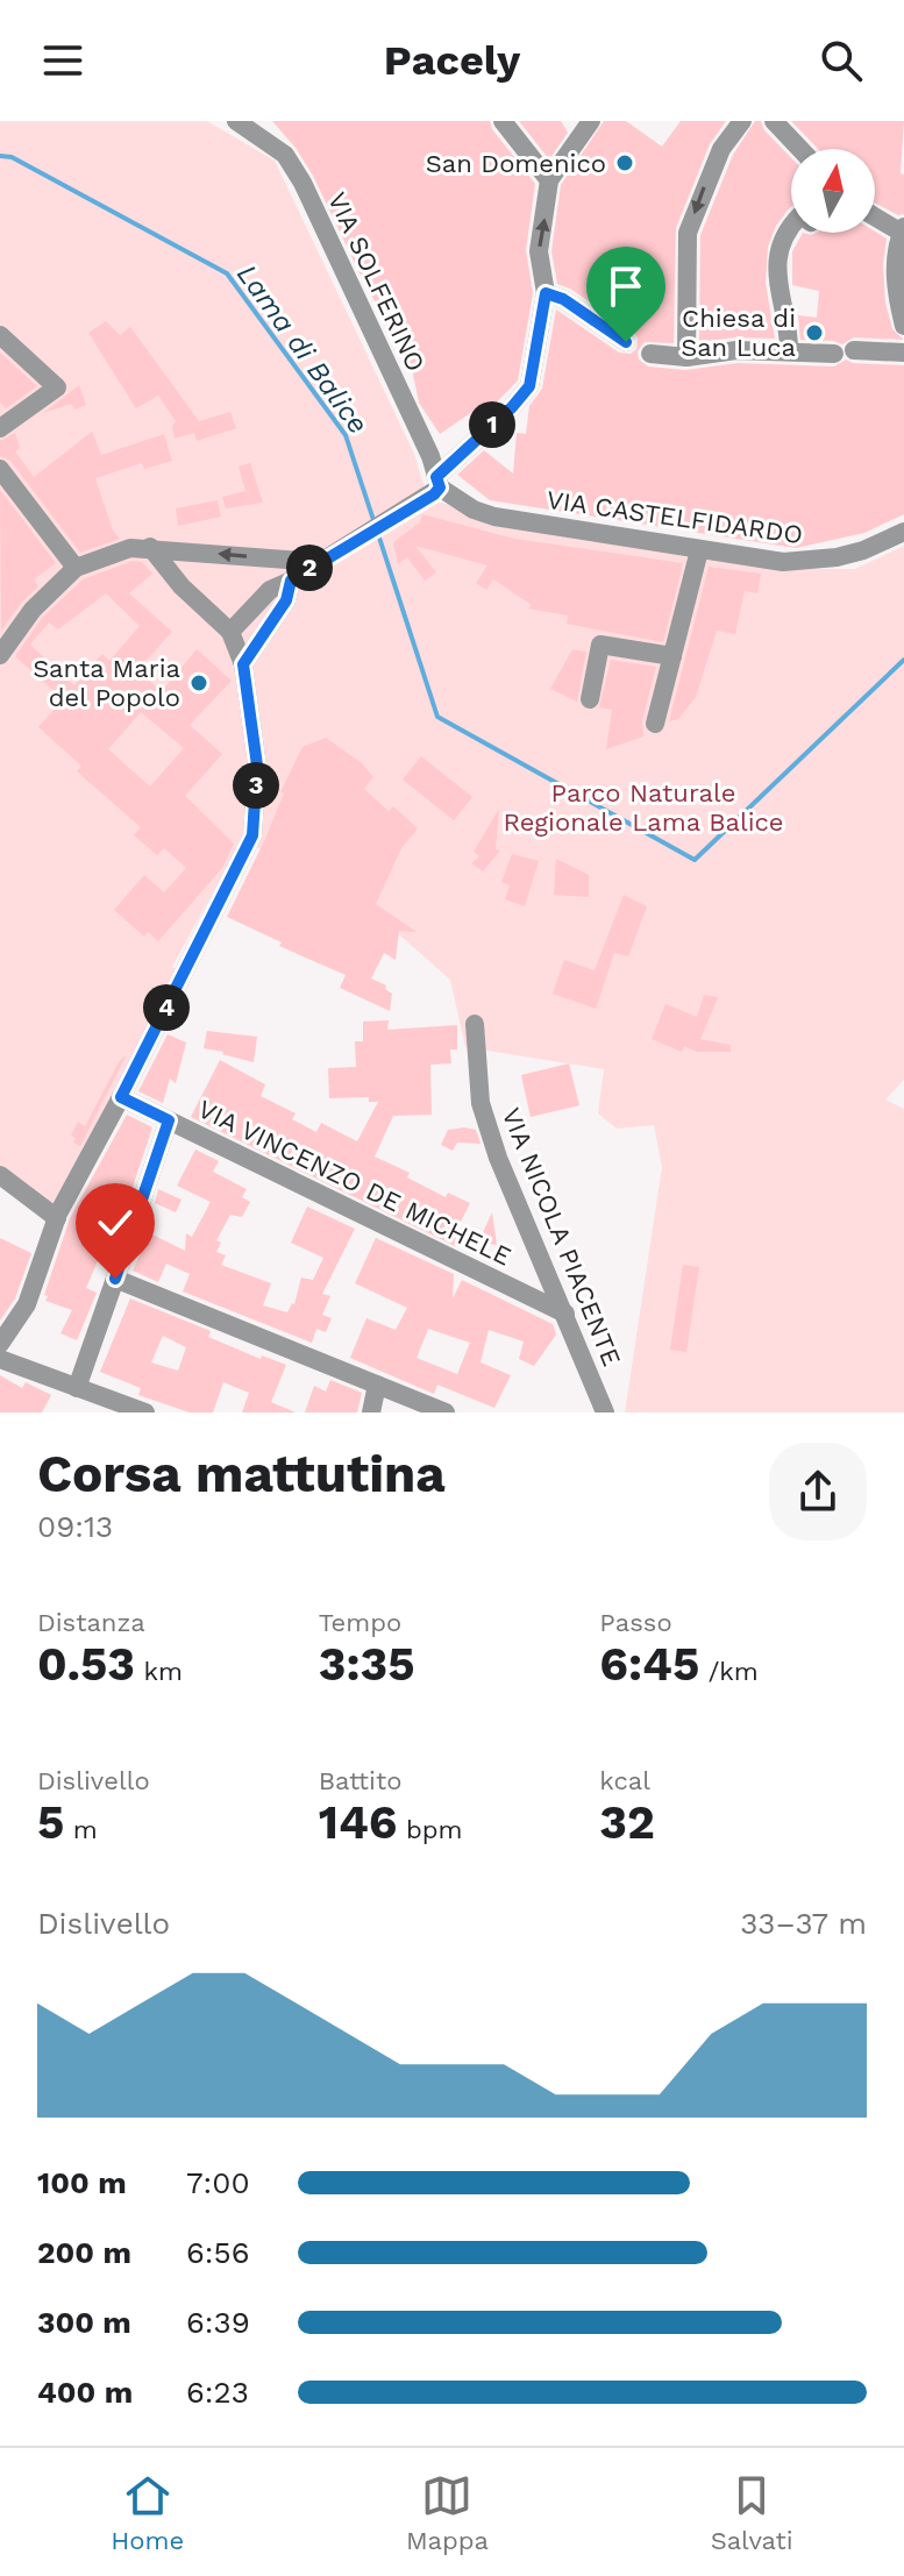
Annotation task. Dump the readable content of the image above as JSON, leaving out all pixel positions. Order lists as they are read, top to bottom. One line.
{"streets":{"street":["VIA SOLFERINO","VIA CASTELFIDARDO","VIA VINCENZO DE MICHELE","VIA NICOLA PIACENTE"]},"crossings":[["VIA SOLFERINO","VIA CASTELFIDARDO"],["VIA VINCENZO DE MICHELE","VIA NICOLA PIACENTE"]],"water":["Lama di Balice"],"parks":["Parco Naturale Regionale Lama Balice"],"places":["San Domenico","Chiesa di San Luca","Santa Maria del Popolo"],"north":"top","page":{"header":"Pacely","pins":["1","2","3","4"],"heading":["Corsa mattutina","09:13"],"stats":[["Distanza","0.53 km"],["Tempo","3:35"],["Passo","6:45 /km"],["Dislivello","5 m"],["Battito","146 bpm"],["kcal","32"]],"chart":["Dislivello","33–37 m"],"list":[{"name":"100 m","note":"7:00"},{"name":"200 m","note":"6:56"},{"name":"300 m","note":"6:39"},{"name":"400 m","note":"6:23"}],"tabs":["Home","Mappa","Salvati"]}}
